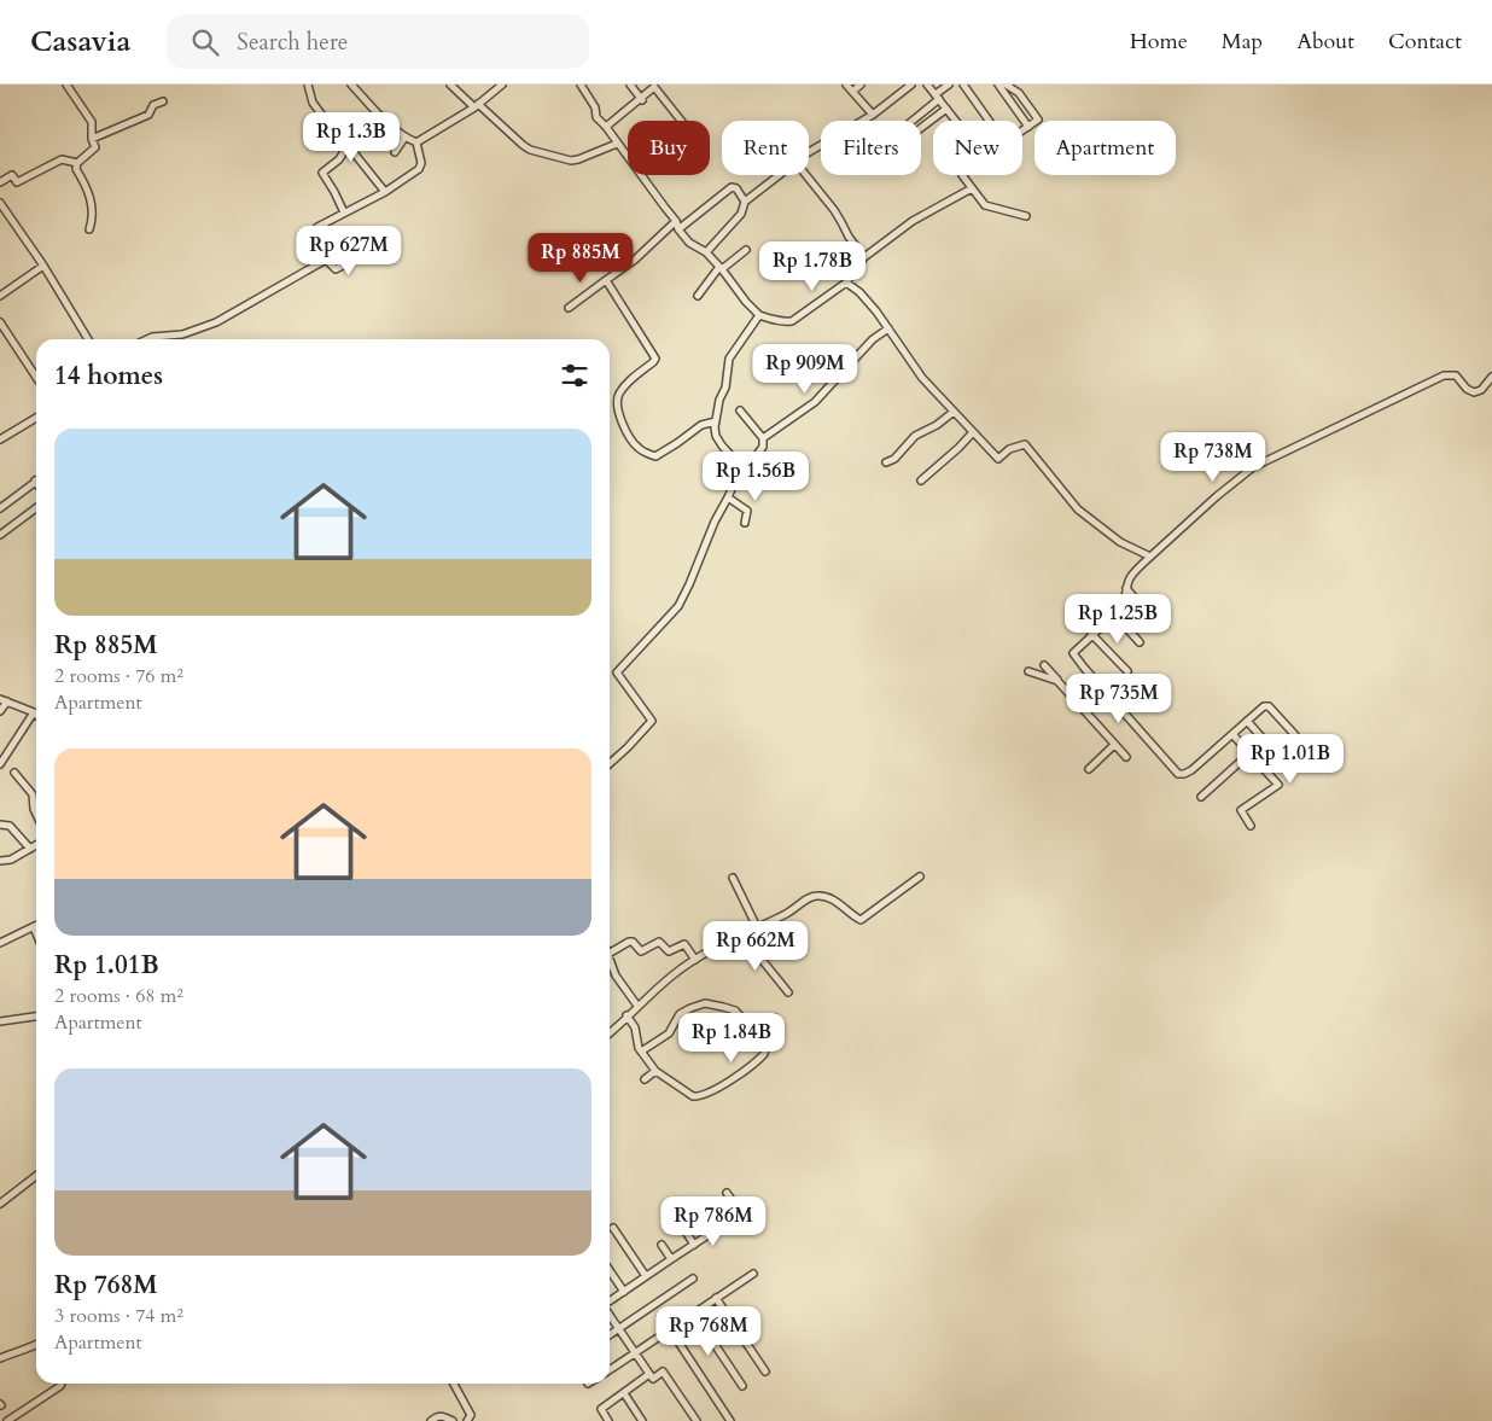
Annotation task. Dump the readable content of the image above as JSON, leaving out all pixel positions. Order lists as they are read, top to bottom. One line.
{"page":{"header":"Casavia","search":"Search here","nav":["Home","Map","About","Contact"],"price":["Rp 1.3B","Rp 627M","Rp 885M","Rp 1.78B","Rp 909M","Rp 738M","Rp 1.56B","Rp 1.25B","Rp 735M","Rp 1.01B","Rp 662M","Rp 1.84B","Rp 786M","Rp 768M"],"chip":["Buy","Rent","Filters","New","Apartment"],"heading":"14 homes","list":[{"name":"Rp 885M","note":"2 rooms · 76 m² · Apartment"},{"name":"Rp 1.01B","note":"2 rooms · 68 m² · Apartment"},{"name":"Rp 768M","note":"3 rooms · 74 m² · Apartment"}]}}
